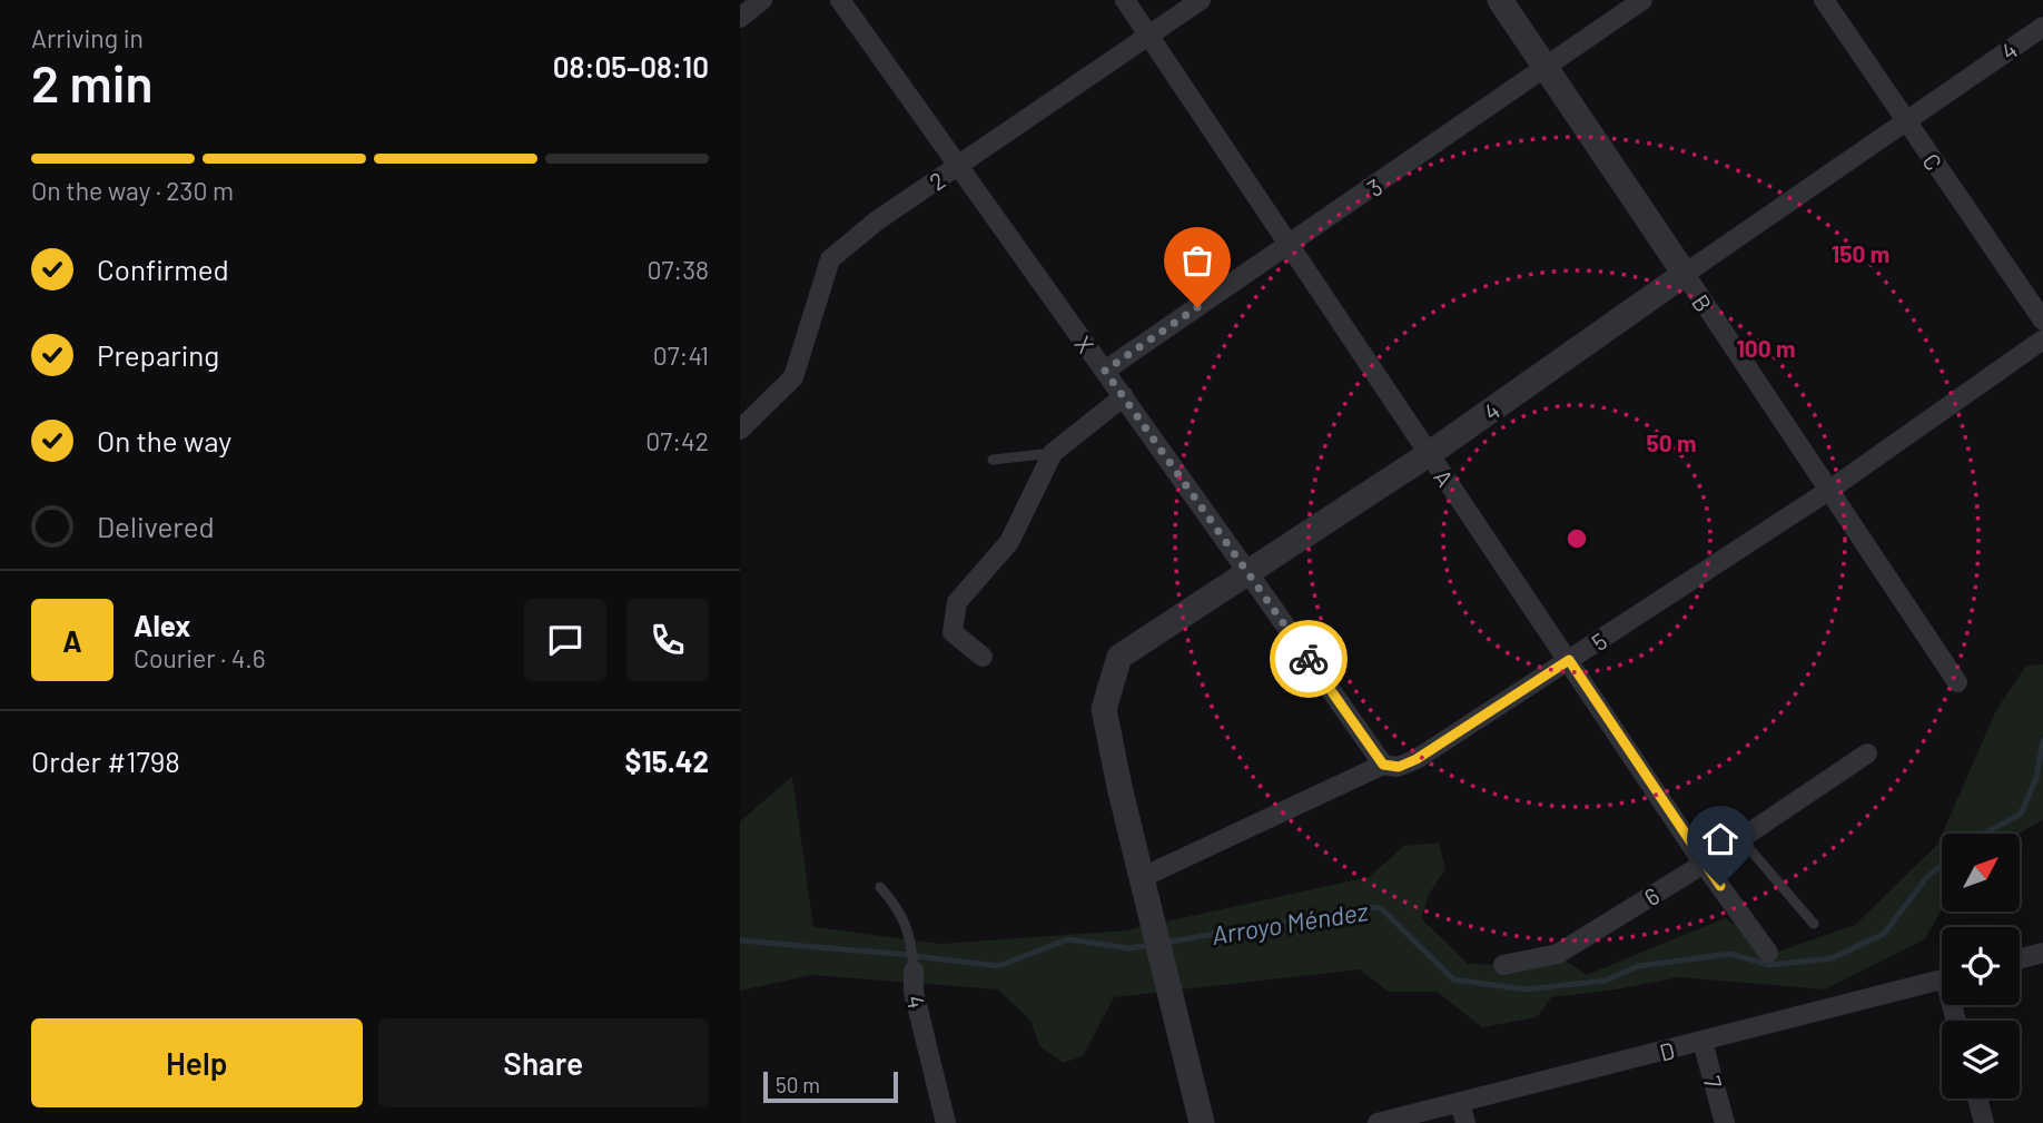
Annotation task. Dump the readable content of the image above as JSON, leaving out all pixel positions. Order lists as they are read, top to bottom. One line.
{"streets":{"street":["4","C","2","3","B","X","A","5","6","D","7"]},"crossings":[["4","C"],["4","B"],["4","X"],["4","A"],["4","5"],["2","X"],["2","A"],["3","B"],["3","X"],["3","A"],["B","5"],["X","5"],["A","5"],["A","6"],["D","7"]],"water":["Arroyo Méndez"],"scale_bar":"50 m","north":"top right","page":{"heading":["2 min","Arriving in","08:05–08:10"],"panel":["Alex","Courier · 4.6","Order #1798","$15.42"],"bar":"On the way · 230 m","list":[["Confirmed","07:38"],["Preparing","07:41"],["On the way","07:42"],"Delivered"],"round":"A","buttons":["Help","Share"],"scale":"50 m"},"rings":["150 m","100 m","50 m"]}
